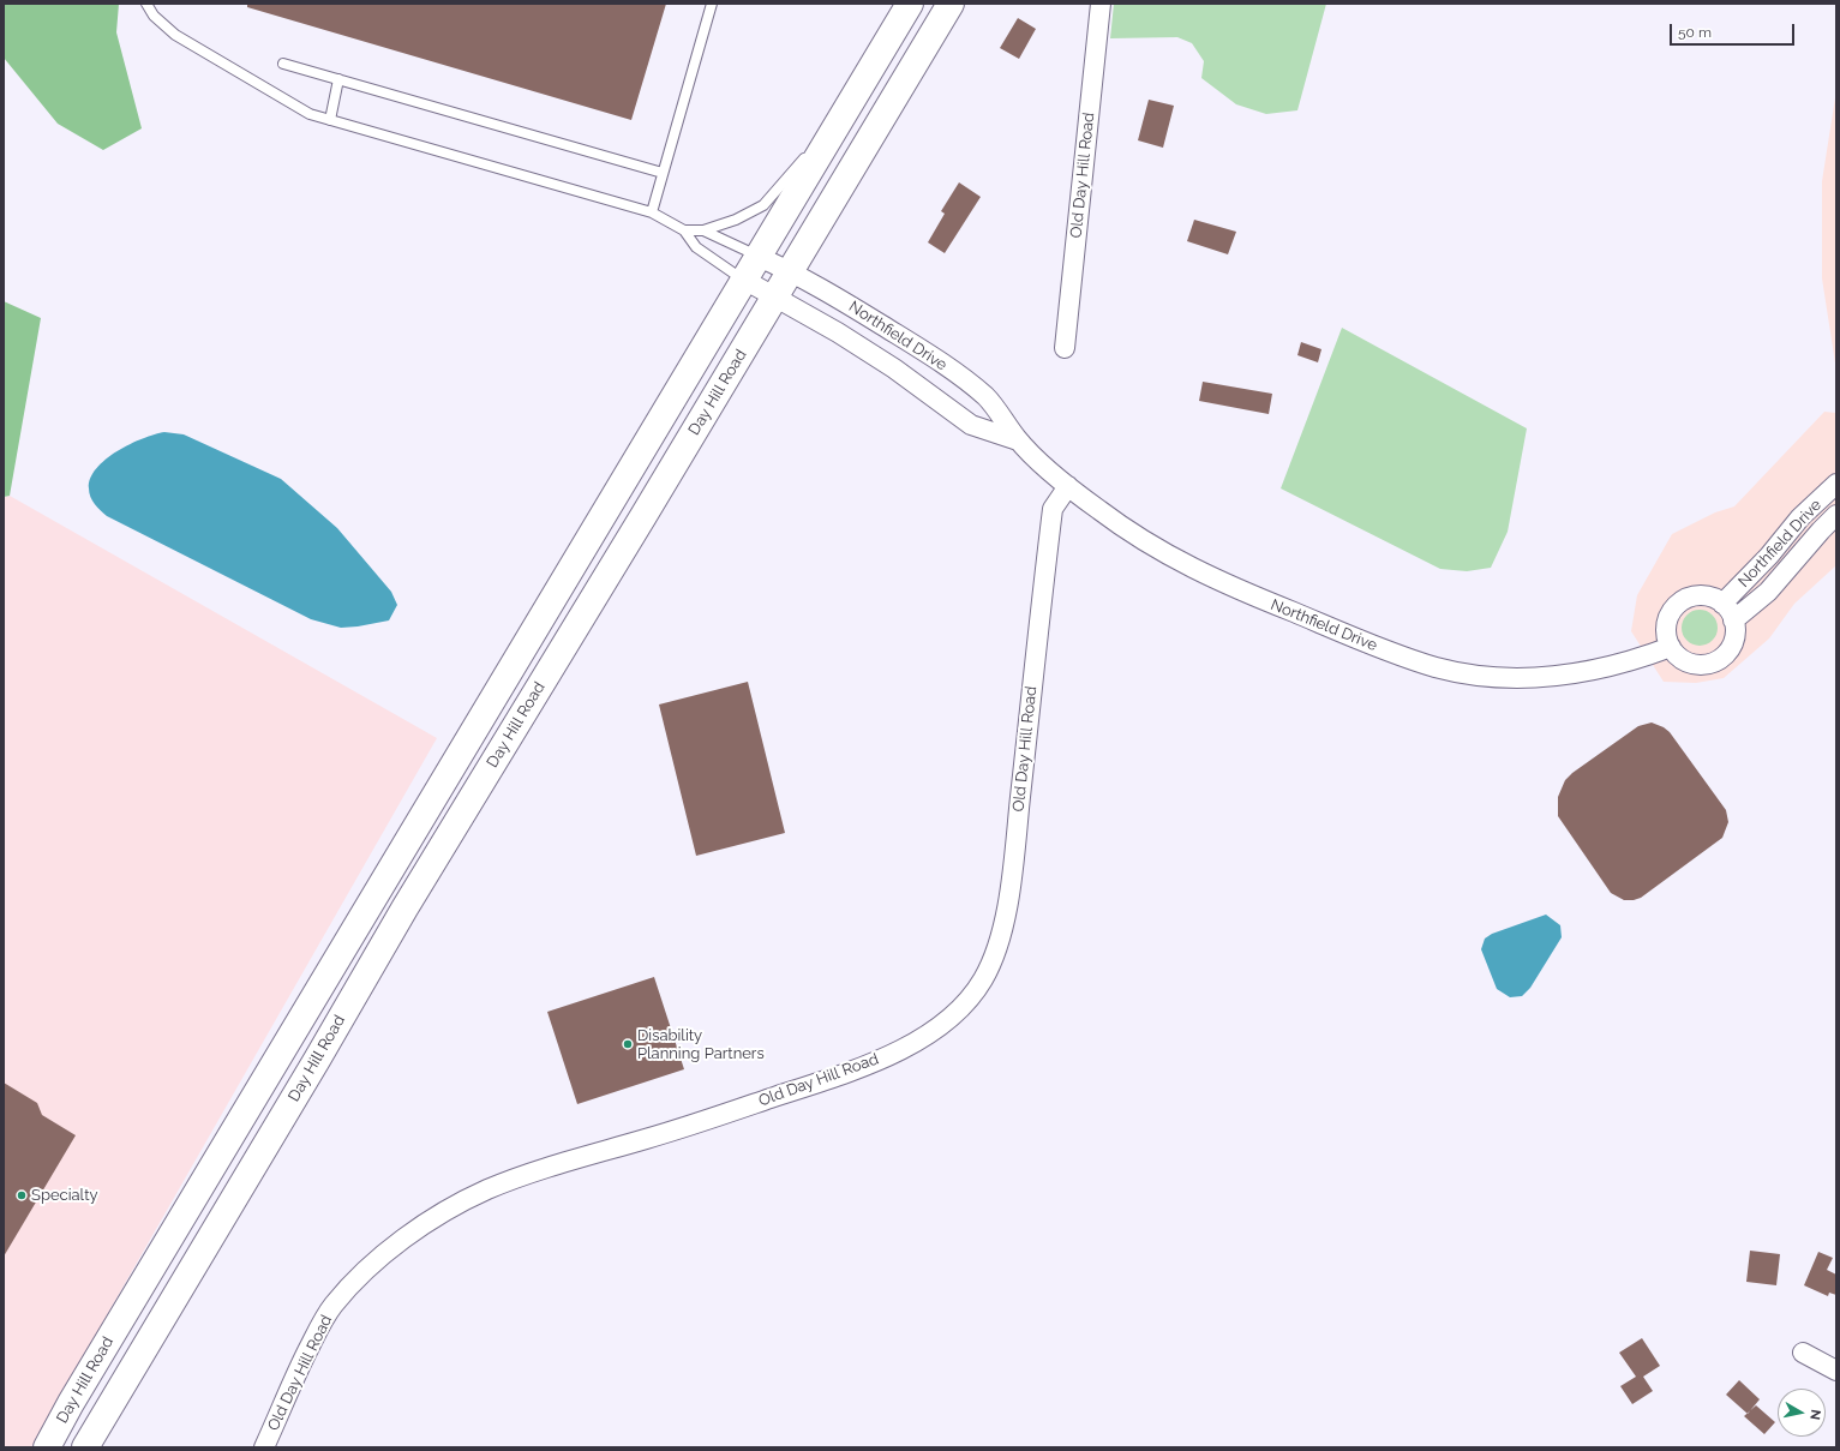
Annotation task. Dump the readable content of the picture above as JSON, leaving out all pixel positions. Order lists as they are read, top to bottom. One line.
{"streets":{"main road":["Day Hill Road"],"street":["Old Day Hill Road","Northfield Drive"]},"crossings":[["Old Day Hill Road","Northfield Drive"],["Northfield Drive","Day Hill Road"]],"places":["Disability Planning Partners","Specialty"],"scale_bar":"50 m","north":"right"}
